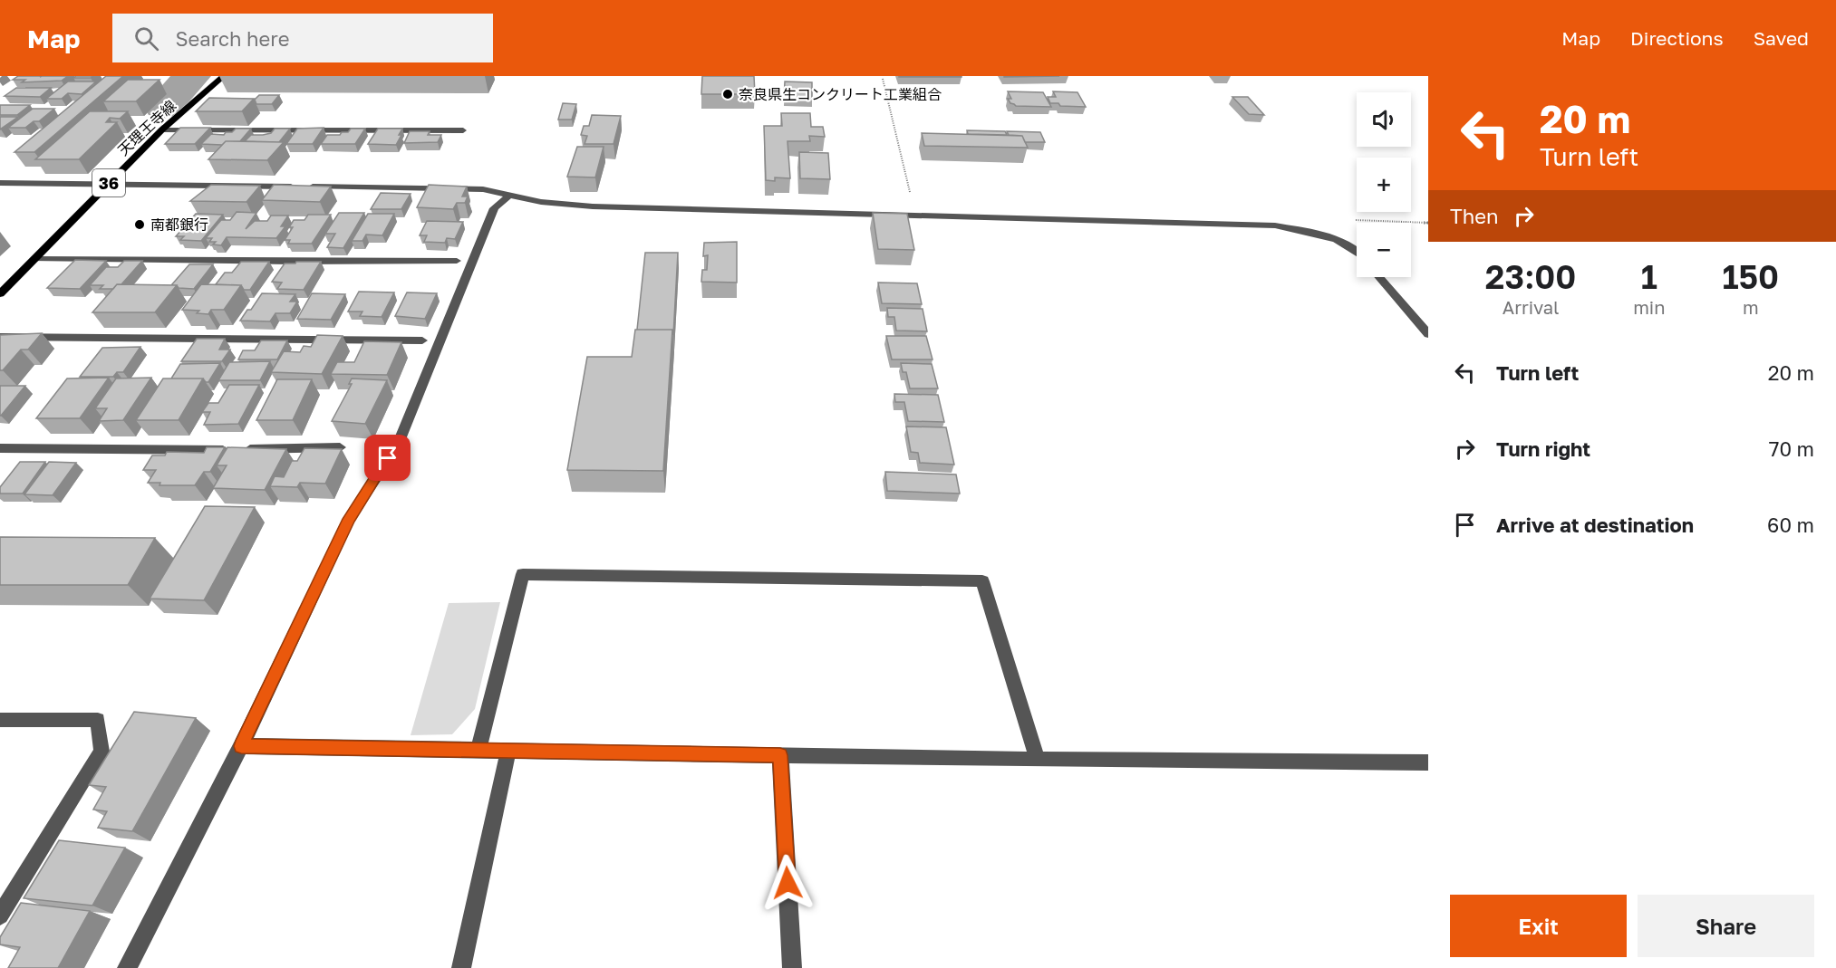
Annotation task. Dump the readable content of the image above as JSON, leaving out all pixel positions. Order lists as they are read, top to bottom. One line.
{"streets":{"main road":["天理王寺線","36"]},"places":["奈良県生コンクリート工業組合","南都銀行"],"page":{"header":"Map","search":"Search here","nav":["Map","Directions","Saved"],"turn":["20 m","Turn left"],"map_buttons":["+","−"],"then":"Then","eta":["23:00","Arrival","1","min","150","m"],"list":[{"name":"Turn left","value":"20 m"},{"name":"Turn right","value":"70 m"},{"name":"Arrive at destination","value":"60 m"}],"buttons":["Exit","Share"]}}
